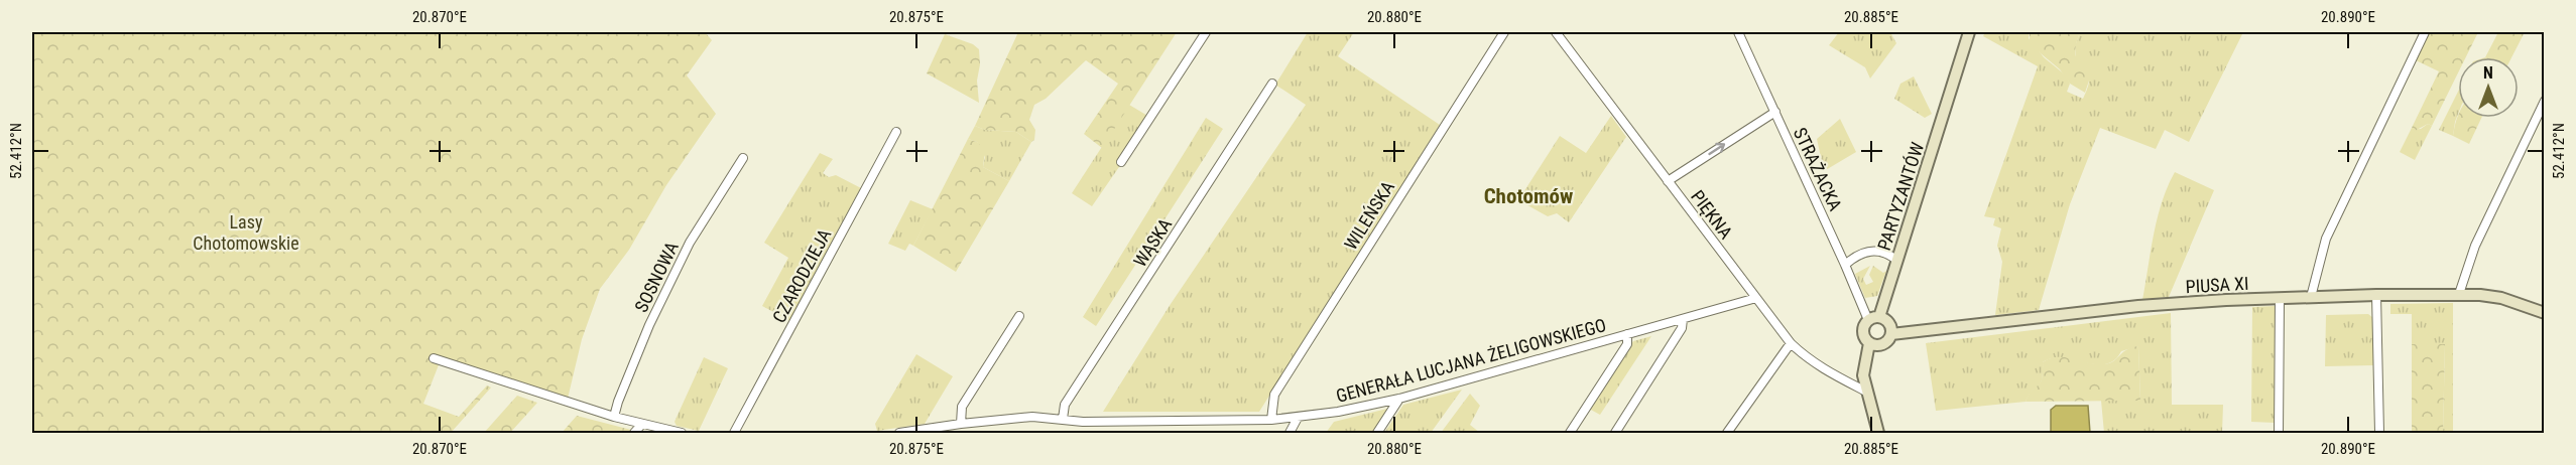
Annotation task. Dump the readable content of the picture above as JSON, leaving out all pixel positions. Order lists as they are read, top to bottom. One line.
{"streets":{"street":["STRAŻACKA","PARTYZANTÓW","PIĘKNA","WILEŃSKA","WĄSKA","CZARODZIEJA","SOSNOWA","PIUSA XI","GENERAŁA LUCJANA ŻELIGOWSKIEGO"]},"crossings":[["STRAŻACKA","PARTYZANTÓW"],["STRAŻACKA","PIUSA XI"],["PARTYZANTÓW","PIUSA XI"],["PIĘKNA","GENERAŁA LUCJANA ŻELIGOWSKIEGO"],["WILEŃSKA","GENERAŁA LUCJANA ŻELIGOWSKIEGO"],["WĄSKA","GENERAŁA LUCJANA ŻELIGOWSKIEGO"]],"districts":["Chotomów"],"parks":["Lasy Chotomowskie"],"north":"top","coordinates":["20.870°E","20.875°E","20.880°E","20.885°E","20.890°E","52.412°N"]}
